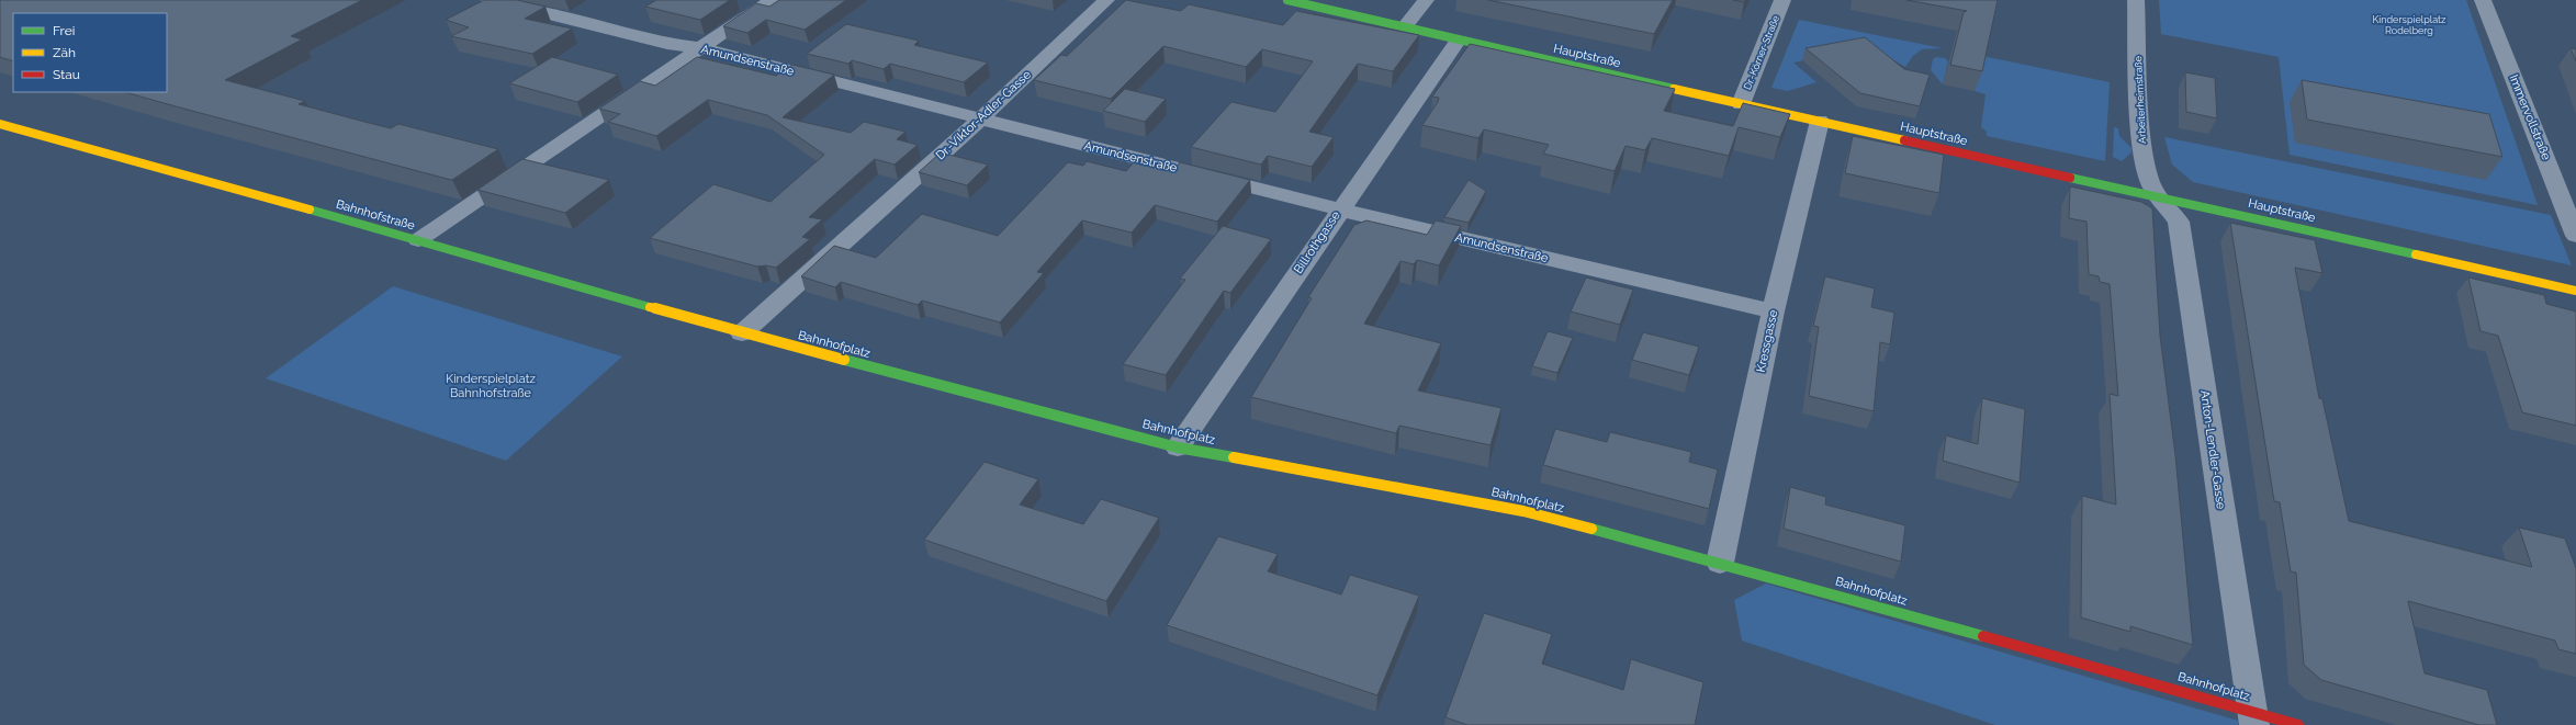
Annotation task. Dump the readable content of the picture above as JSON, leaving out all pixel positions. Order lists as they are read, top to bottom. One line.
{"streets":{"street":["Dr.-Körner-Straße","Hauptstraße","Amundsenstraße","Arbeiterheimstraße","Dr.-Viktor-Adler-Gasse","Immervollstraße","Bahnhofstraße","Billrothgasse","Kressgasse","Bahnhofplatz","Anton-Lendler-Gasse"]},"crossings":[["Dr.-Körner-Straße","Hauptstraße"],["Hauptstraße","Arbeiterheimstraße"],["Hauptstraße","Billrothgasse"],["Hauptstraße","Kressgasse"],["Hauptstraße","Anton-Lendler-Gasse"],["Amundsenstraße","Dr.-Viktor-Adler-Gasse"],["Amundsenstraße","Billrothgasse"],["Amundsenstraße","Kressgasse"],["Arbeiterheimstraße","Anton-Lendler-Gasse"],["Dr.-Viktor-Adler-Gasse","Bahnhofstraße"],["Dr.-Viktor-Adler-Gasse","Bahnhofplatz"],["Bahnhofstraße","Bahnhofplatz"],["Billrothgasse","Bahnhofplatz"],["Kressgasse","Bahnhofplatz"],["Bahnhofplatz","Anton-Lendler-Gasse"]],"parks":["Kinderspielplatz Rodelberg","Kinderspielplatz Bahnhofstraße"],"legend":["Frei","Zäh","Stau"]}
